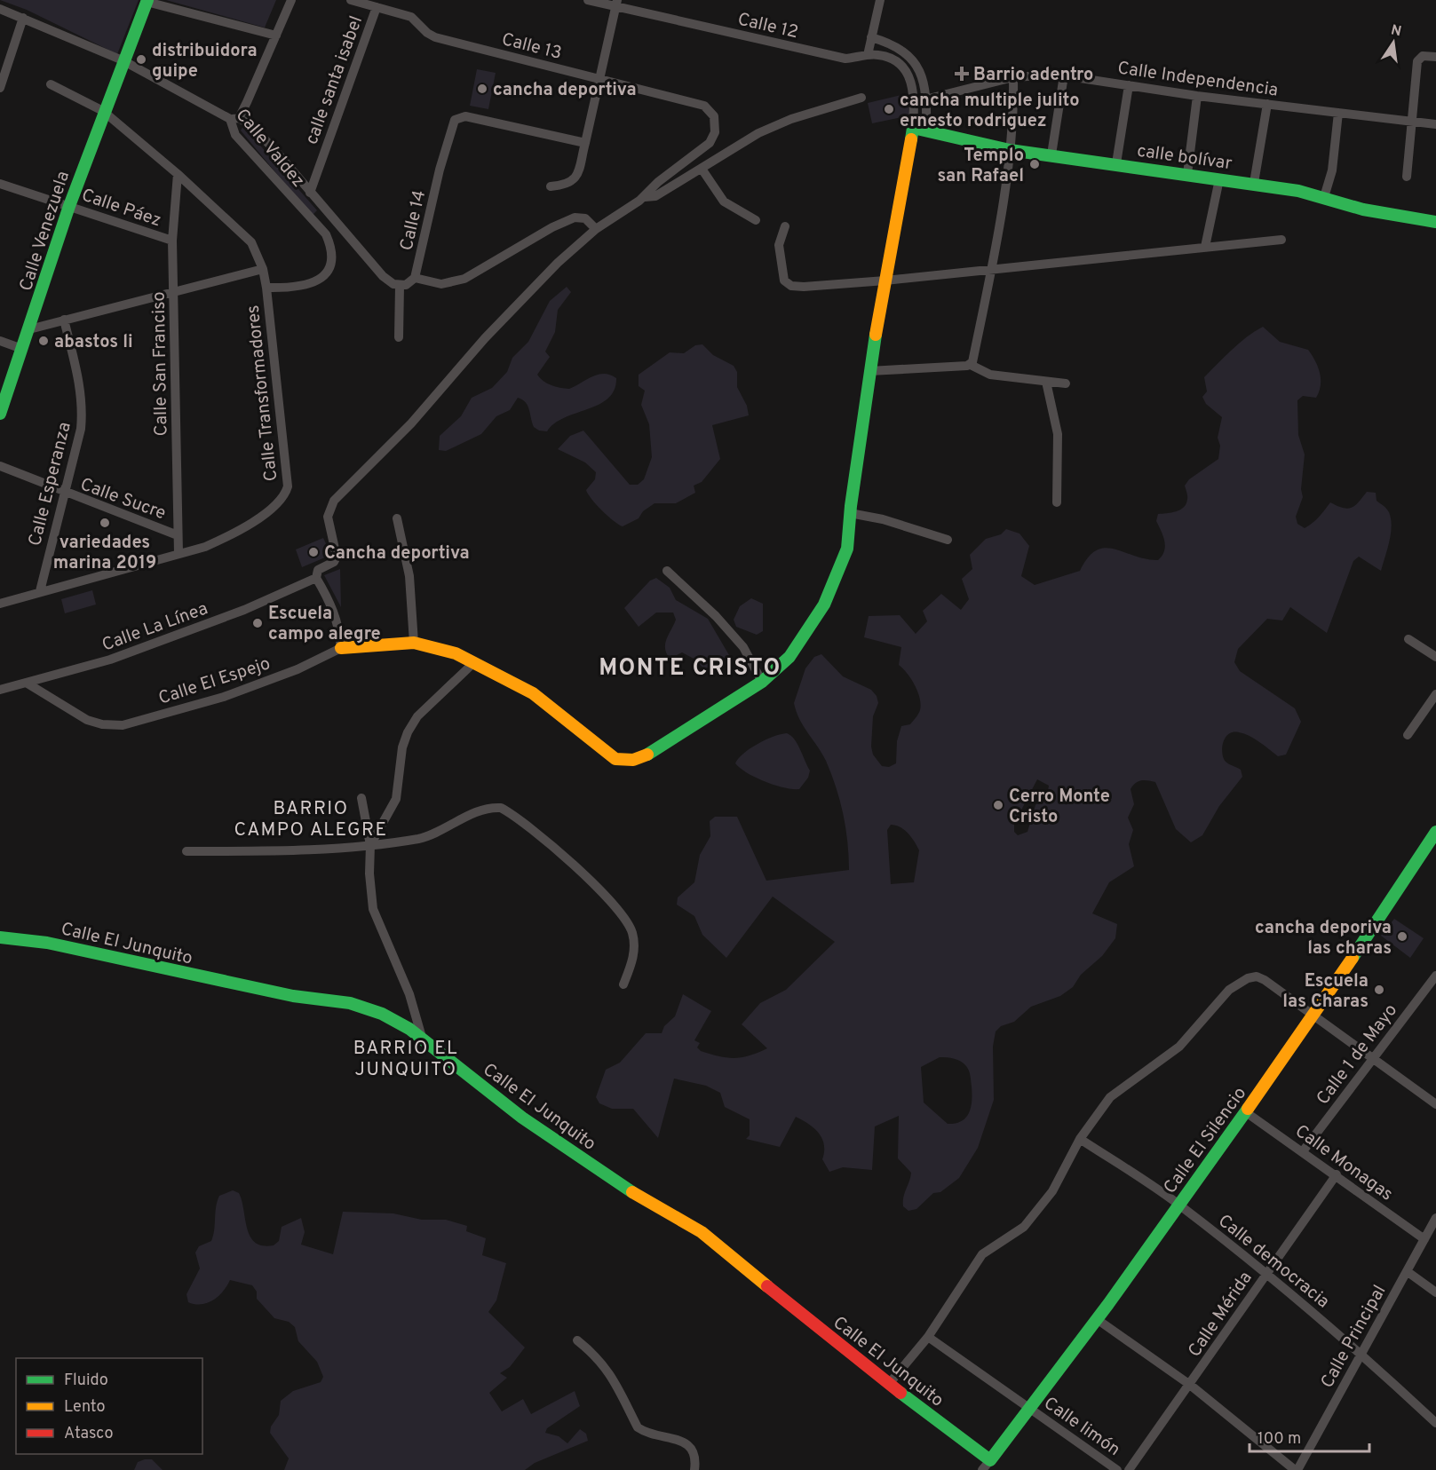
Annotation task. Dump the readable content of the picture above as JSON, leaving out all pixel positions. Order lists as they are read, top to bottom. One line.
{"streets":{"street":["Calle 12","Calle 13","Calle Independencia","calle santa isabel","Calle Valdez","calle bolívar","Calle Páez","Calle 14","Calle Venezuela","Calle San Franciso","Calle Transformadores","Calle Esperanza","Calle Sucre","Calle La Línea","Calle El Espejo","Calle El Junquito","Calle 1 de Mayo","Calle El Silencio","Calle Monagas","Calle democracia","Calle Mérida","Calle Principal","Calle limón"]},"crossings":[["Calle 12","Calle Independencia"],["Calle 13","calle santa isabel"],["Calle Valdez","Calle Venezuela"],["Calle Valdez","Calle Transformadores"],["Calle Páez","Calle Venezuela"],["Calle Páez","Calle San Franciso"],["Calle Venezuela","Calle Transformadores"],["Calle San Franciso","Calle Transformadores"],["Calle San Franciso","Calle Sucre"],["Calle Transformadores","Calle Esperanza"],["Calle Esperanza","Calle Sucre"],["Calle La Línea","Calle El Espejo"],["Calle El Junquito","Calle El Silencio"],["Calle 1 de Mayo","Calle Monagas"],["Calle El Silencio","Calle Monagas"],["Calle El Silencio","Calle democracia"],["Calle El Silencio","Calle limón"],["Calle Monagas","Calle Mérida"],["Calle Monagas","Calle Principal"],["Calle democracia","Calle Mérida"],["Calle democracia","Calle Principal"]],"districts":["MONTE CRISTO","BARRIO CAMPO ALEGRE","BARRIO EL JUNQUITO"],"places":{"other":["distribuidora guipe","cancha deportiva","cancha multiple julito ernesto rodriguez","Templo san Rafael","abastos li","variedades marina 2019","Cancha deportiva","Escuela campo alegre","Cerro Monte Cristo","cancha deporiva las charas","Escuela las Charas"],"health":["Barrio adentro"]},"legend":["Fluido","Lento","Atasco"],"scale_bar":"100 m","north":"top"}
